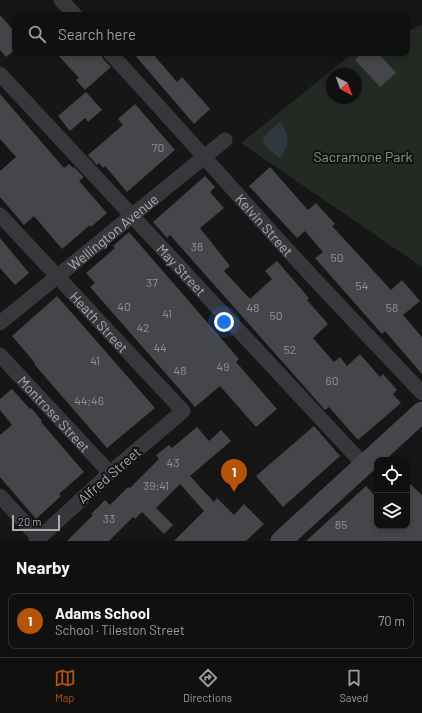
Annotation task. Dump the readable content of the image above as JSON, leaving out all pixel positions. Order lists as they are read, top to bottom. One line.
{"streets":{"street":["Kelvin Street","Wellington Avenue","May Street","Heath Street","Montrose Street","Alfred Street"]},"crossings":[["Kelvin Street","Wellington Avenue"],["Wellington Avenue","May Street"],["Wellington Avenue","Heath Street"],["Heath Street","Alfred Street"],["Montrose Street","Alfred Street"]],"parks":["Sacramone Park"],"house_numbers":["70","38","50","37","54","40","48","58","41","50","42","44","52","41","49","48","60","44;46","43","39;41","33","85"],"scale_bar":"20 m","north":"bottom right","page":{"search":"Search here","pins":"1","scale":"20 m","heading":"Nearby","list":[{"mark":"1","name":"Adams School","note":"School · Tileston Street","value":"70 m"}],"nav":["Map","Directions","Saved"]}}
